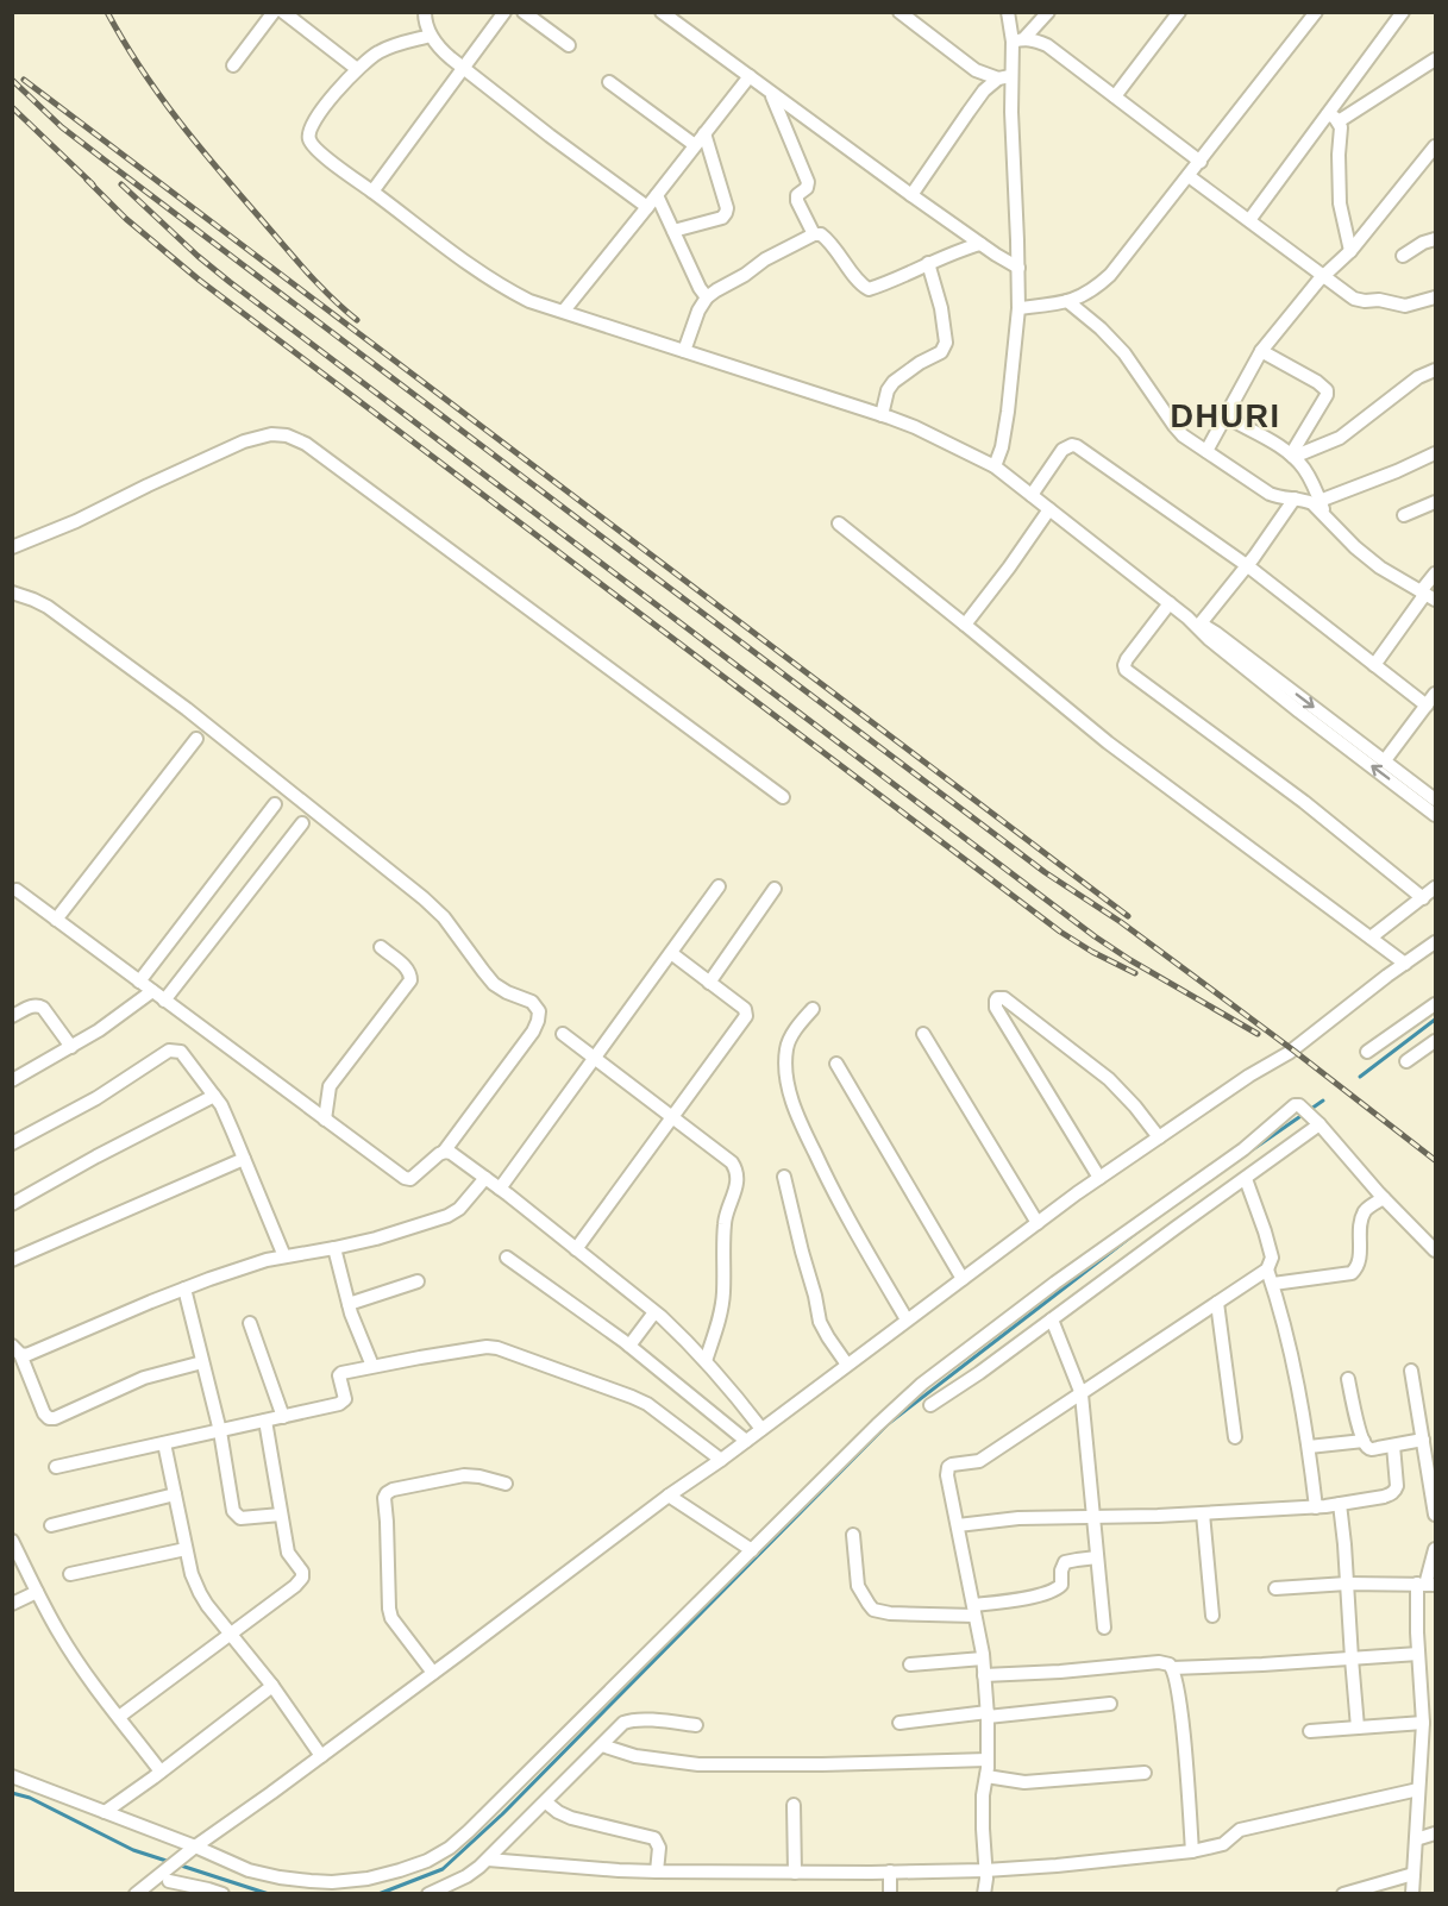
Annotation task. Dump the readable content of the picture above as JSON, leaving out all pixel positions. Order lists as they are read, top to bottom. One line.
{"districts":["DHURI"]}
